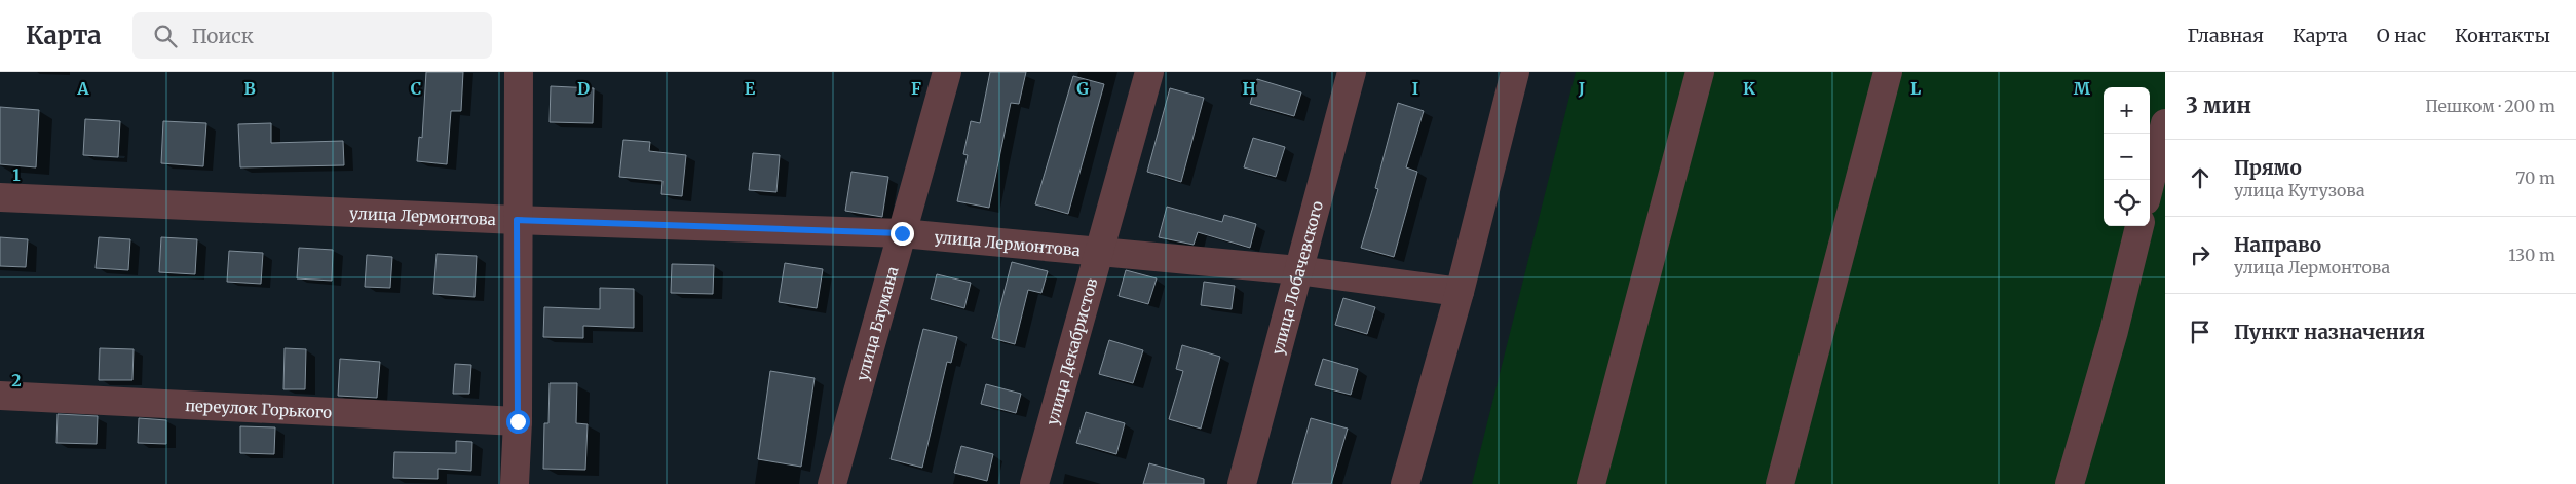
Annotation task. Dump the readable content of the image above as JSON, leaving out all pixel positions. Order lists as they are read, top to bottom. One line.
{"streets":{"street":["улица Лермонтова","улица Лобачевского","улица Баумана","улица Декабристов","переулок Горького"]},"crossings":[["улица Лермонтова","улица Лобачевского"],["улица Лермонтова","улица Баумана"],["улица Лермонтова","улица Декабристов"]],"page":{"header":"Карта","search":"Поиск","nav":["Главная","Карта","О нас","Контакты"],"heading":["3 мин","Пешком · 200 m"],"map_buttons":["+","−"],"list":[["Прямо","улица Кутузова","70 m"],["Направо","улица Лермонтова","130 m"],"Пункт назначения"]},"grid":{"columns":["A","B","C","D","E","F","G","H","I","J","K","L","M"],"rows":["1","2"]}}
